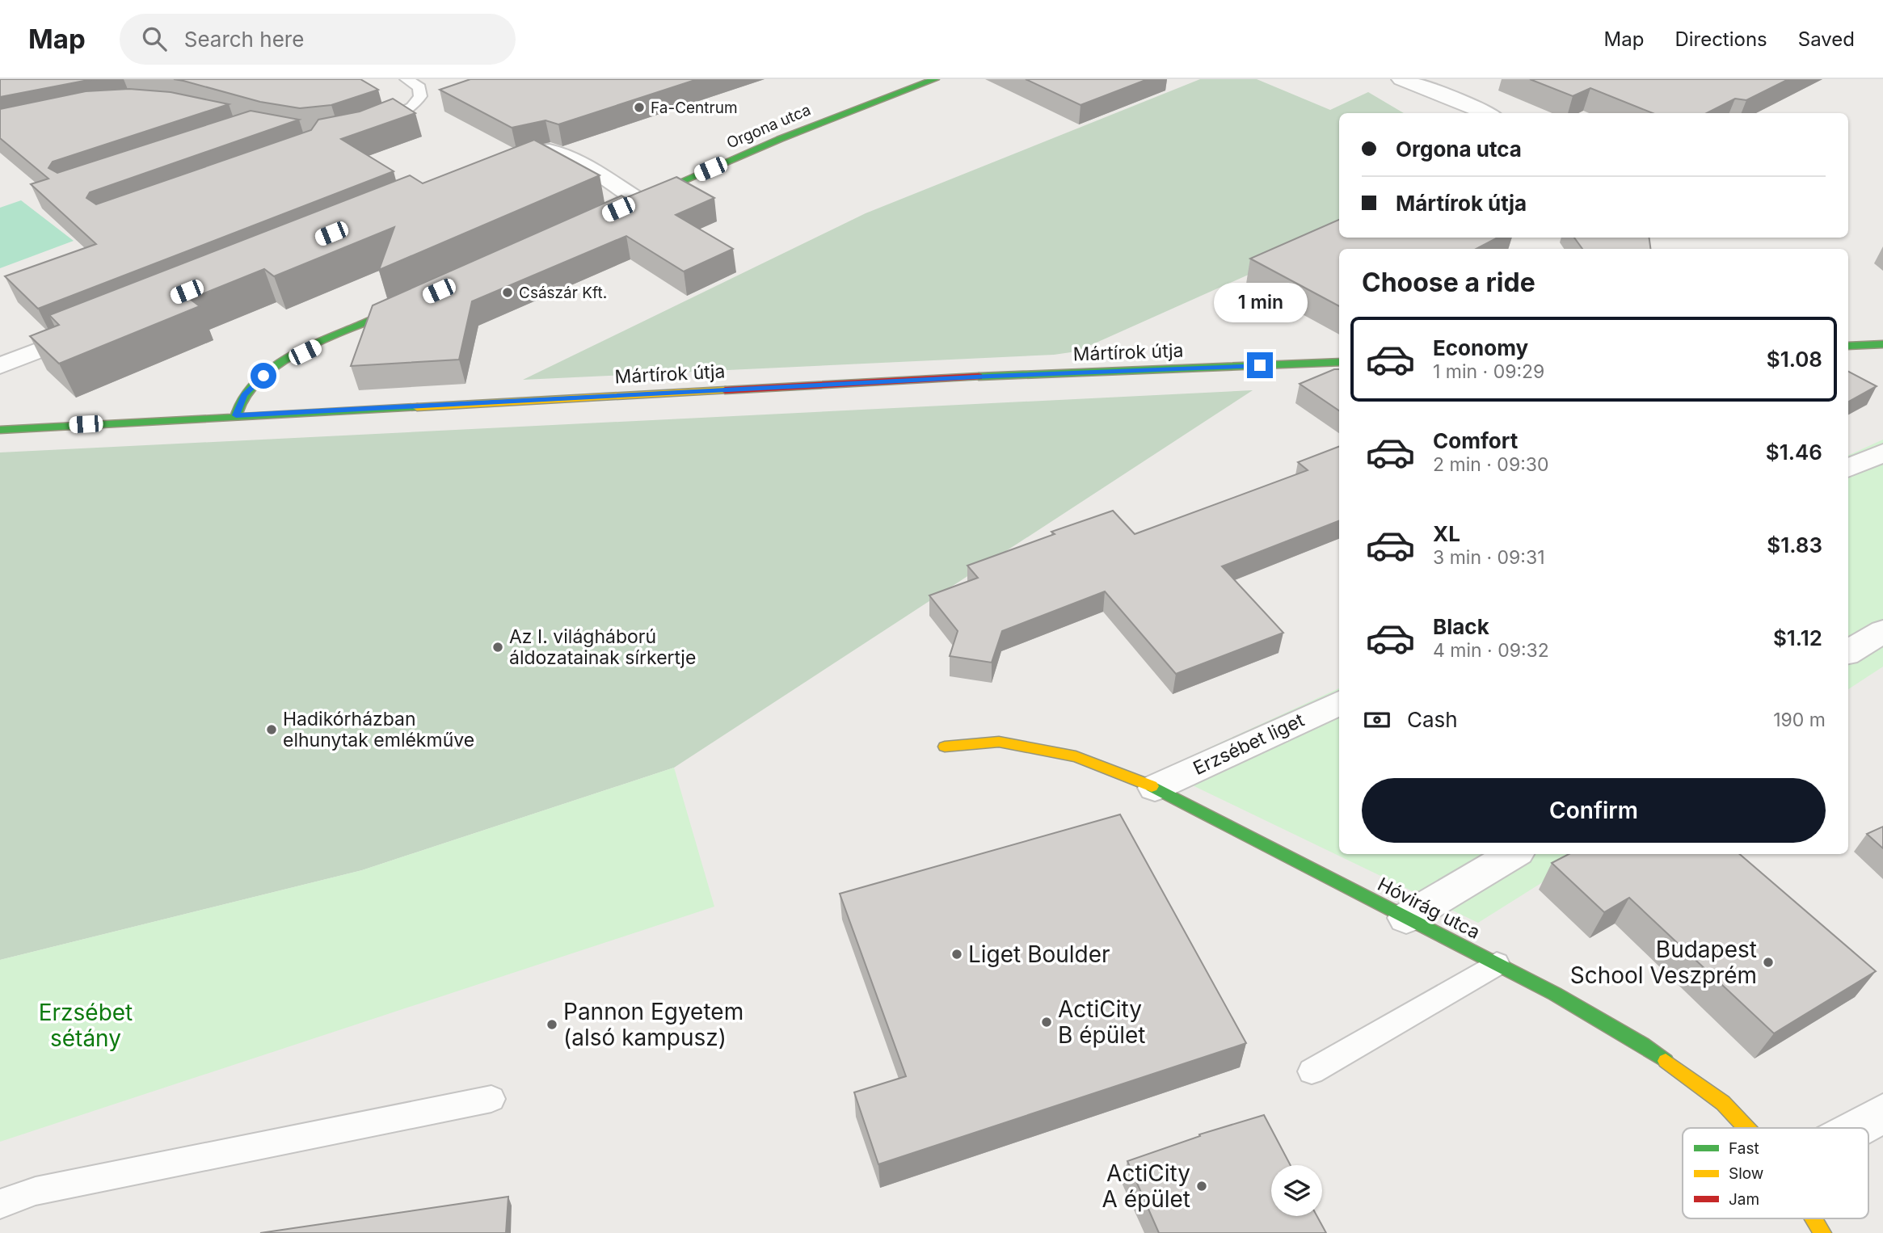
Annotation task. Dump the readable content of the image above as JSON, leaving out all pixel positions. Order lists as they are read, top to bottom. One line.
{"streets":{"street":["Orgona utca","Mártírok útja","Erzsébet liget","Hóvirág utca"]},"crossings":[["Erzsébet liget","Hóvirág utca"]],"parks":["Erzsébet sétány"],"places":["Fa-Centrum","Császár Kft.","Az I. világháború áldozatainak sírkertje","Hadikórházban elhunytak emlékműve","Liget Boulder","Budapest School Veszprém","ActiCity B épület","Pannon Egyetem (alsó kampusz)","ActiCity A épület"],"legend":["Fast","Slow","Jam"],"page":{"header":"Map","search":"Search here","nav":["Map","Directions","Saved"],"banner":["Orgona utca","Mártírok útja"],"heading":"Choose a ride","bubble":"1 min","list":[{"name":"Economy","note":"1 min · 09:29","value":"$1.08"},{"name":"Comfort","note":"2 min · 09:30","value":"$1.46"},{"name":"XL","note":"3 min · 09:31","value":"$1.83"},{"name":"Black","note":"4 min · 09:32","value":"$1.12"}],"pay":["Cash","190 m"],"buttons":"Confirm"}}
